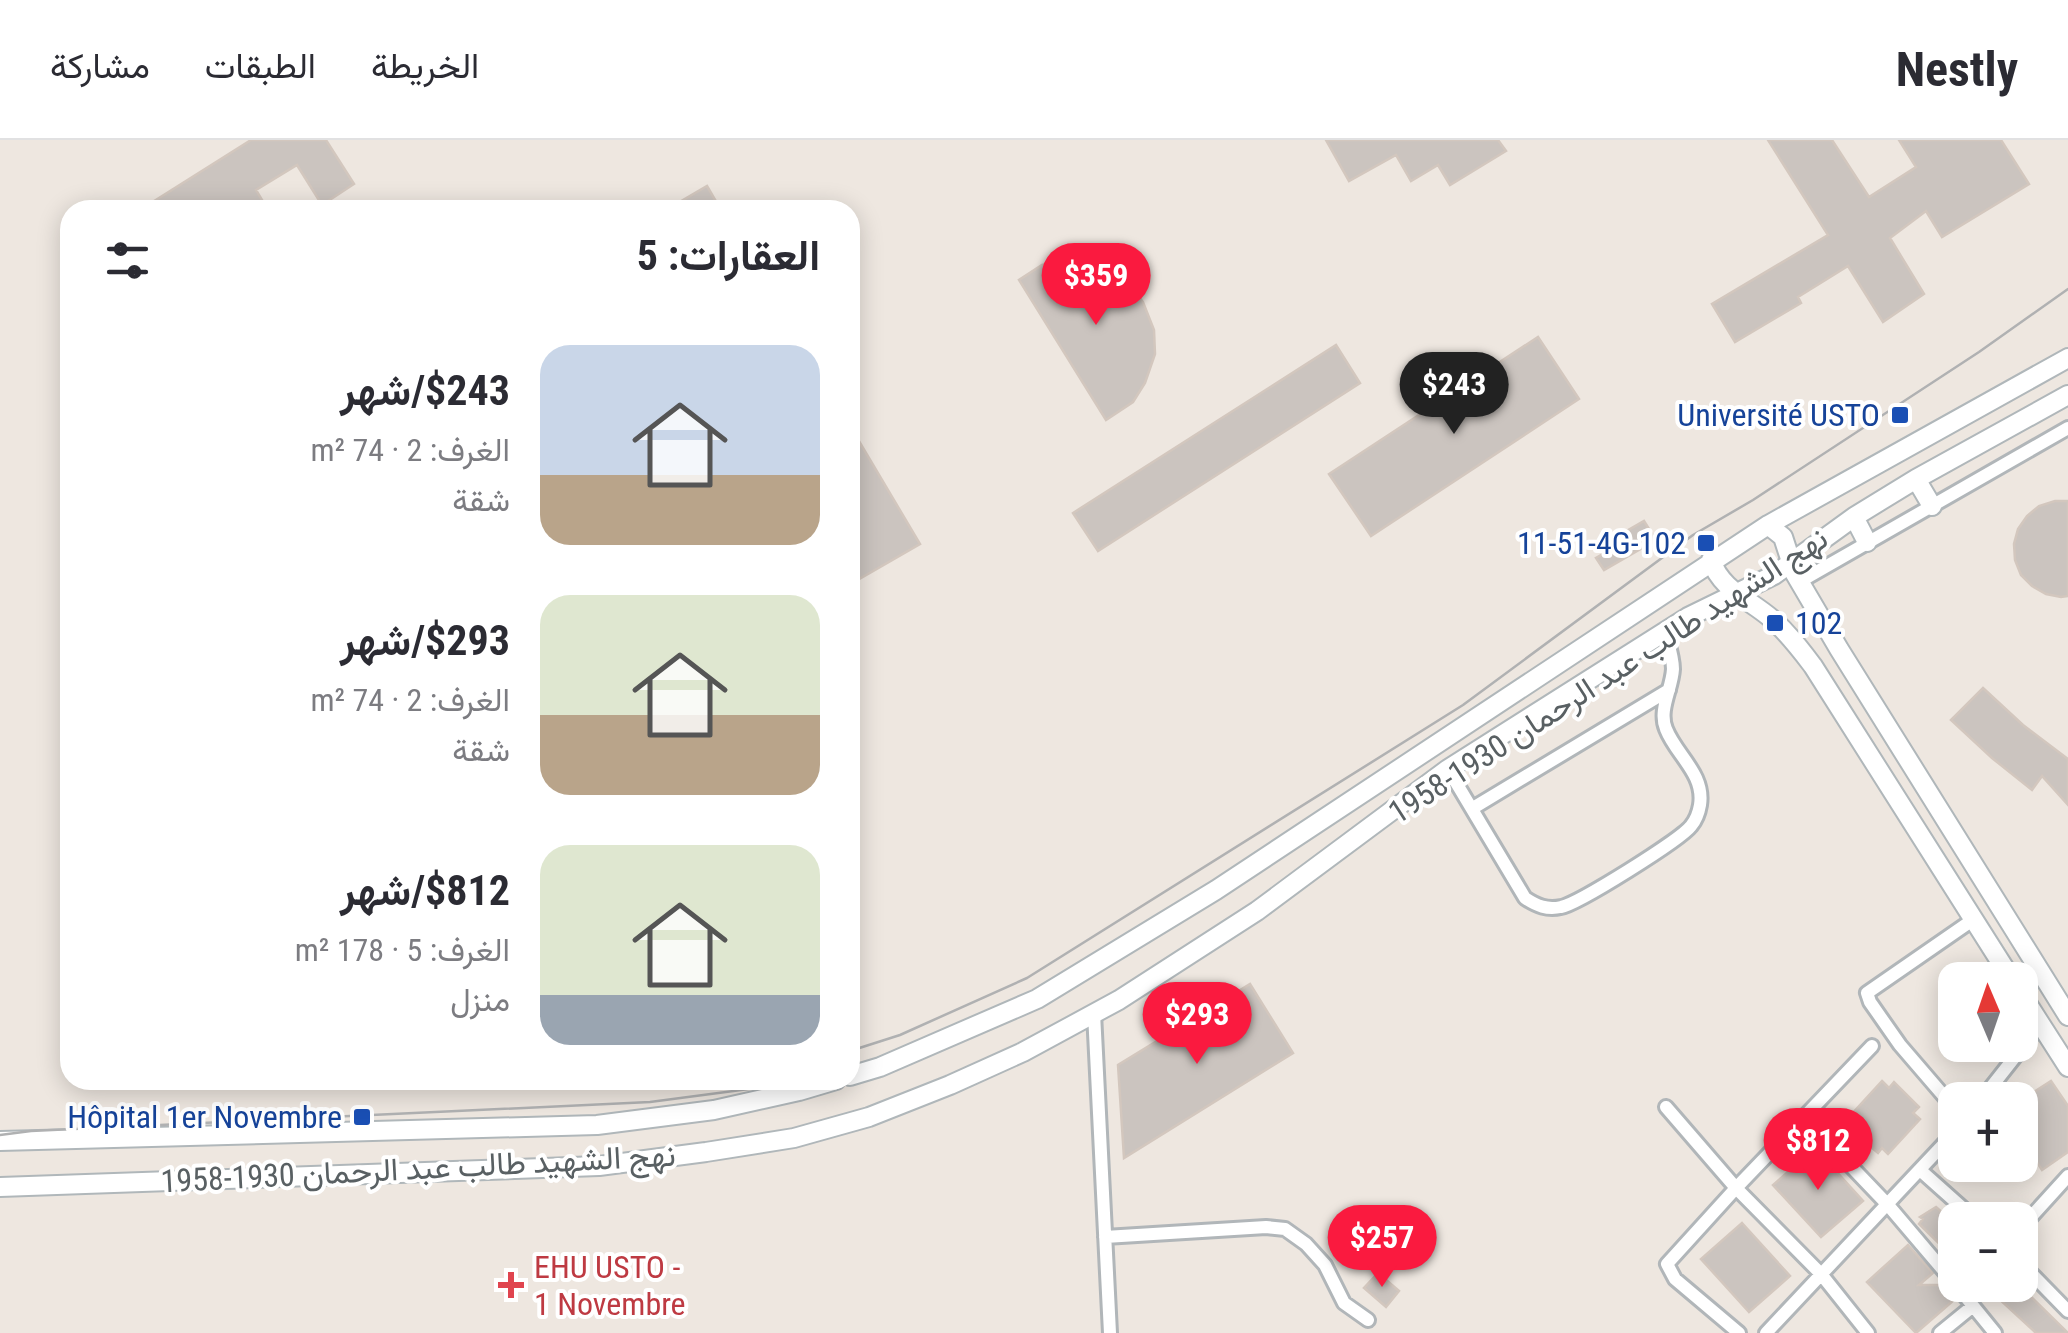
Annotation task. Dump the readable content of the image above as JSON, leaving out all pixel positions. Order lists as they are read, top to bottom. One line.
{"streets":{"main road":["نهج الشهيد طالب عبد الرحمان 1930-1958"]},"places":{"transit":["Université USTO","11-51-4G-102","102","Hôpital 1er Novembre"],"health":["EHU USTO - 1 Novembre"]},"north":"top","page":{"header":"Nestly","nav":["الخريطة","الطبقات","مشاركة"],"heading":"العقارات: 5","price":["$359","$243","$293","$812","$257"],"list":[{"name":"$243/شهر","note":"الغرف: 2 · 74 m² · شقة"},{"name":"$293/شهر","note":"الغرف: 2 · 74 m² · شقة"},{"name":"$812/شهر","note":"الغرف: 5 · 178 m² · منزل"}],"map_buttons":["+","−"]}}
